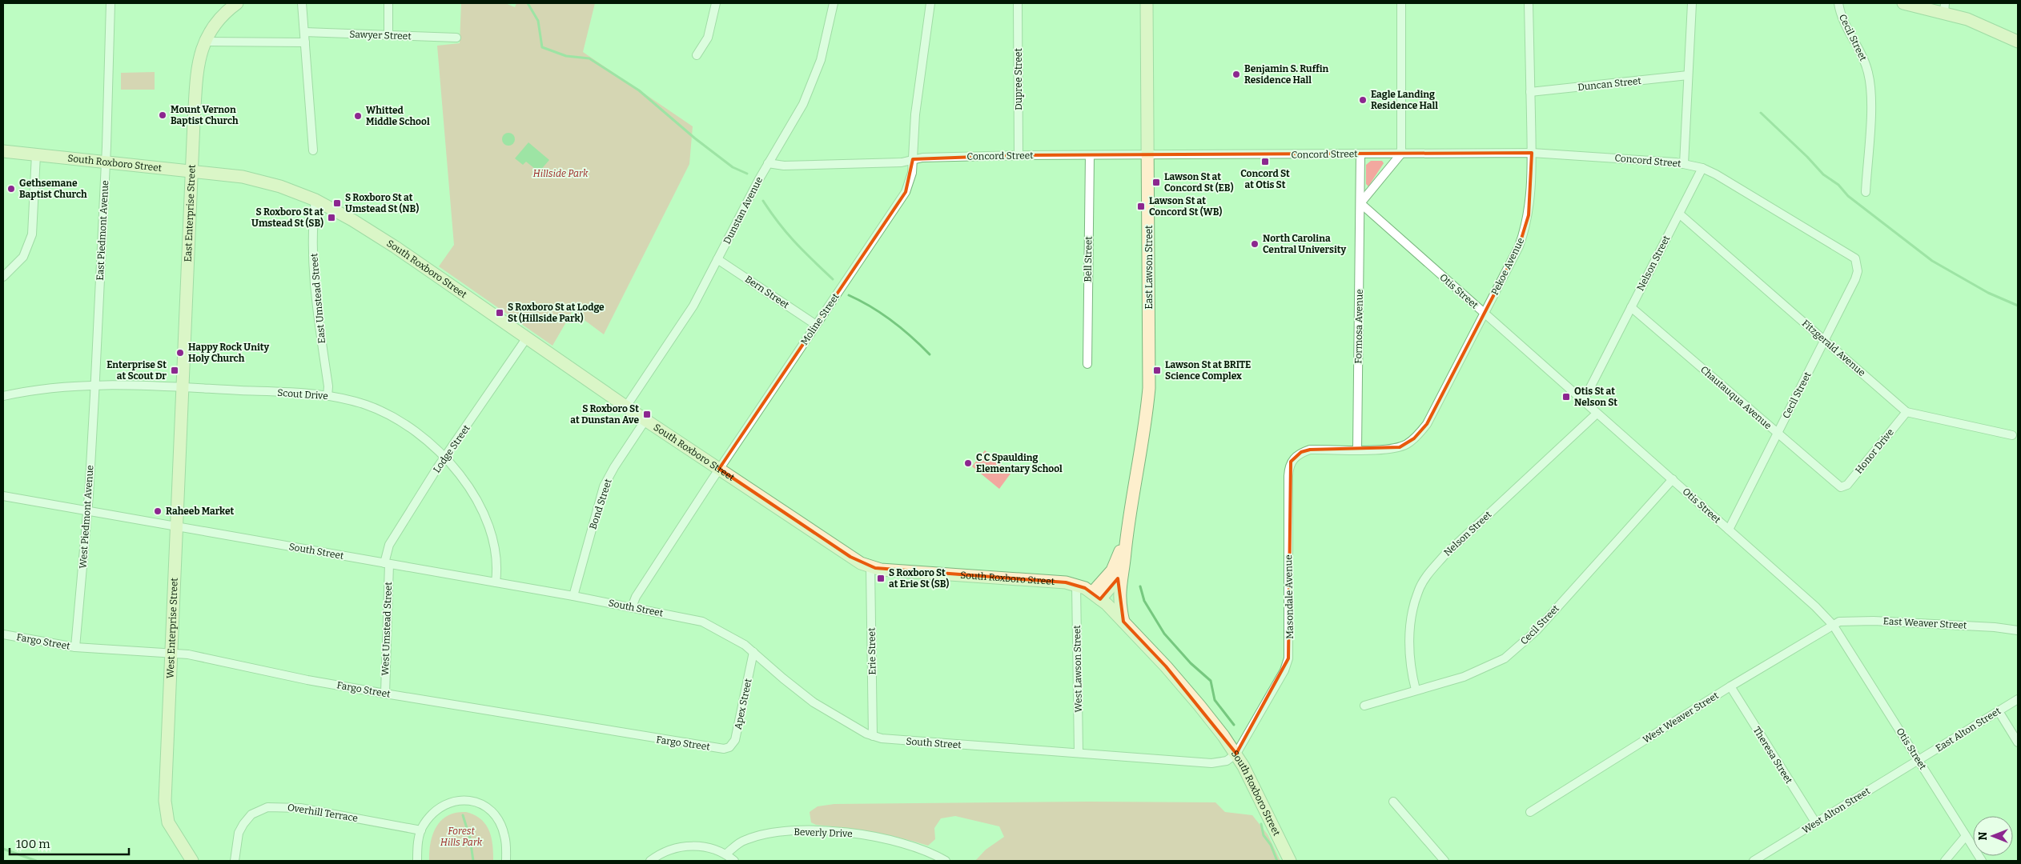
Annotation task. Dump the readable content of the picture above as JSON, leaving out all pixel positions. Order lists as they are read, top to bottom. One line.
{"streets":{"street":["Sawyer Street","Cecil Street","Dupree Street","Duncan Street","Concord Street","South Roxboro Street","Dunstan Avenue","East Enterprise Street","East Piedmont Avenue","Bell Street","Nelson Street","Pekoe Avenue","East Lawson Street","Otis Street","Bern Street","East Umstead Street","Moline Street","Formosa Avenue","Fitzgerald Avenue","Scout Drive","Chautauqua Avenue","Lodge Street","Honor Drive","Bond Street","West Piedmont Avenue","South Street","Masondale Avenue","East Weaver Street","West Enterprise Street","West Umstead Street","Fargo Street","Erie Street","West Lawson Street","Apex Street","West Weaver Street","East Alton Street","Theresa Street","West Alton Street","Overhill Terrace","Beverly Drive"]},"crossings":[["Cecil Street","Concord Street"],["Cecil Street","Nelson Street"],["Cecil Street","Otis Street"],["Cecil Street","Fitzgerald Avenue"],["Cecil Street","Chautauqua Avenue"],["Dupree Street","Concord Street"],["Duncan Street","Pekoe Avenue"],["Concord Street","Dunstan Avenue"],["Concord Street","Bell Street"],["Concord Street","Nelson Street"],["Concord Street","Pekoe Avenue"],["Concord Street","East Lawson Street"],["Concord Street","Moline Street"],["Concord Street","Formosa Avenue"],["South Roxboro Street","Dunstan Avenue"],["South Roxboro Street","East Enterprise Street"],["South Roxboro Street","East Piedmont Avenue"],["South Roxboro Street","East Lawson Street"],["South Roxboro Street","East Umstead Street"],["South Roxboro Street","Moline Street"],["South Roxboro Street","Lodge Street"],["South Roxboro Street","Bond Street"],["South Roxboro Street","South Street"],["South Roxboro Street","Masondale Avenue"],["South Roxboro Street","Erie Street"],["South Roxboro Street","West Lawson Street"],["Dunstan Avenue","Bern Street"],["East Enterprise Street","Scout Drive"],["East Enterprise Street","West Enterprise Street"],["East Piedmont Avenue","Scout Drive"],["East Piedmont Avenue","West Piedmont Avenue"],["Nelson Street","Otis Street"],["Nelson Street","Fitzgerald Avenue"],["Nelson Street","Chautauqua Avenue"],["Pekoe Avenue","Otis Street"],["Pekoe Avenue","Formosa Avenue"],["Pekoe Avenue","Masondale Avenue"],["Otis Street","Formosa Avenue"],["Otis Street","East Weaver Street"],["Otis Street","West Weaver Street"],["Otis Street","East Alton Street"],["Otis Street","West Alton Street"],["Bern Street","Moline Street"],["East Umstead Street","Scout Drive"],["Moline Street","South Street"],["Fitzgerald Avenue","Honor Drive"],["Scout Drive","Lodge Street"],["Scout Drive","West Piedmont Avenue"],["Scout Drive","South Street"],["Scout Drive","West Enterprise Street"],["Chautauqua Avenue","Honor Drive"],["Lodge Street","South Street"],["Lodge Street","West Umstead Street"],["Bond Street","South Street"],["West Piedmont Avenue","South Street"],["West Piedmont Avenue","Fargo Street"],["South Street","Masondale Avenue"],["South Street","West Enterprise Street"],["South Street","West Umstead Street"],["South Street","Erie Street"],["South Street","West Lawson Street"],["South Street","Apex Street"],["East Weaver Street","West Weaver Street"],["West Enterprise Street","Fargo Street"],["West Umstead Street","Fargo Street"],["Fargo Street","Apex Street"],["West Weaver Street","Theresa Street"],["East Alton Street","West Alton Street"],["Theresa Street","West Alton Street"]],"parks":["Hillside Park","Forest Hills Park"],"places":{"other":["Benjamin S. Ruffin Residence Hall","Eagle Landing Residence Hall","Mount Vernon Baptist Church","Whitted Middle School","Gethsemane Baptist Church","North Carolina Central University","Happy Rock Unity Holy Church","C C Spaulding Elementary School","Raheeb Market"],"transit":["Concord St at Otis St","Lawson St at Concord St (EB)","S Roxboro St at Umstead St (NB)","Lawson St at Concord St (WB)","S Roxboro St at Umstead St (SB)","S Roxboro St at Lodge St (Hillside Park)","Enterprise St at Scout Dr","Lawson St at BRITE Science Complex","Otis St at Nelson St","S Roxboro St at Dunstan Ave","S Roxboro St at Erie St (SB)"]},"scale_bar":"100 m","north":"left"}
